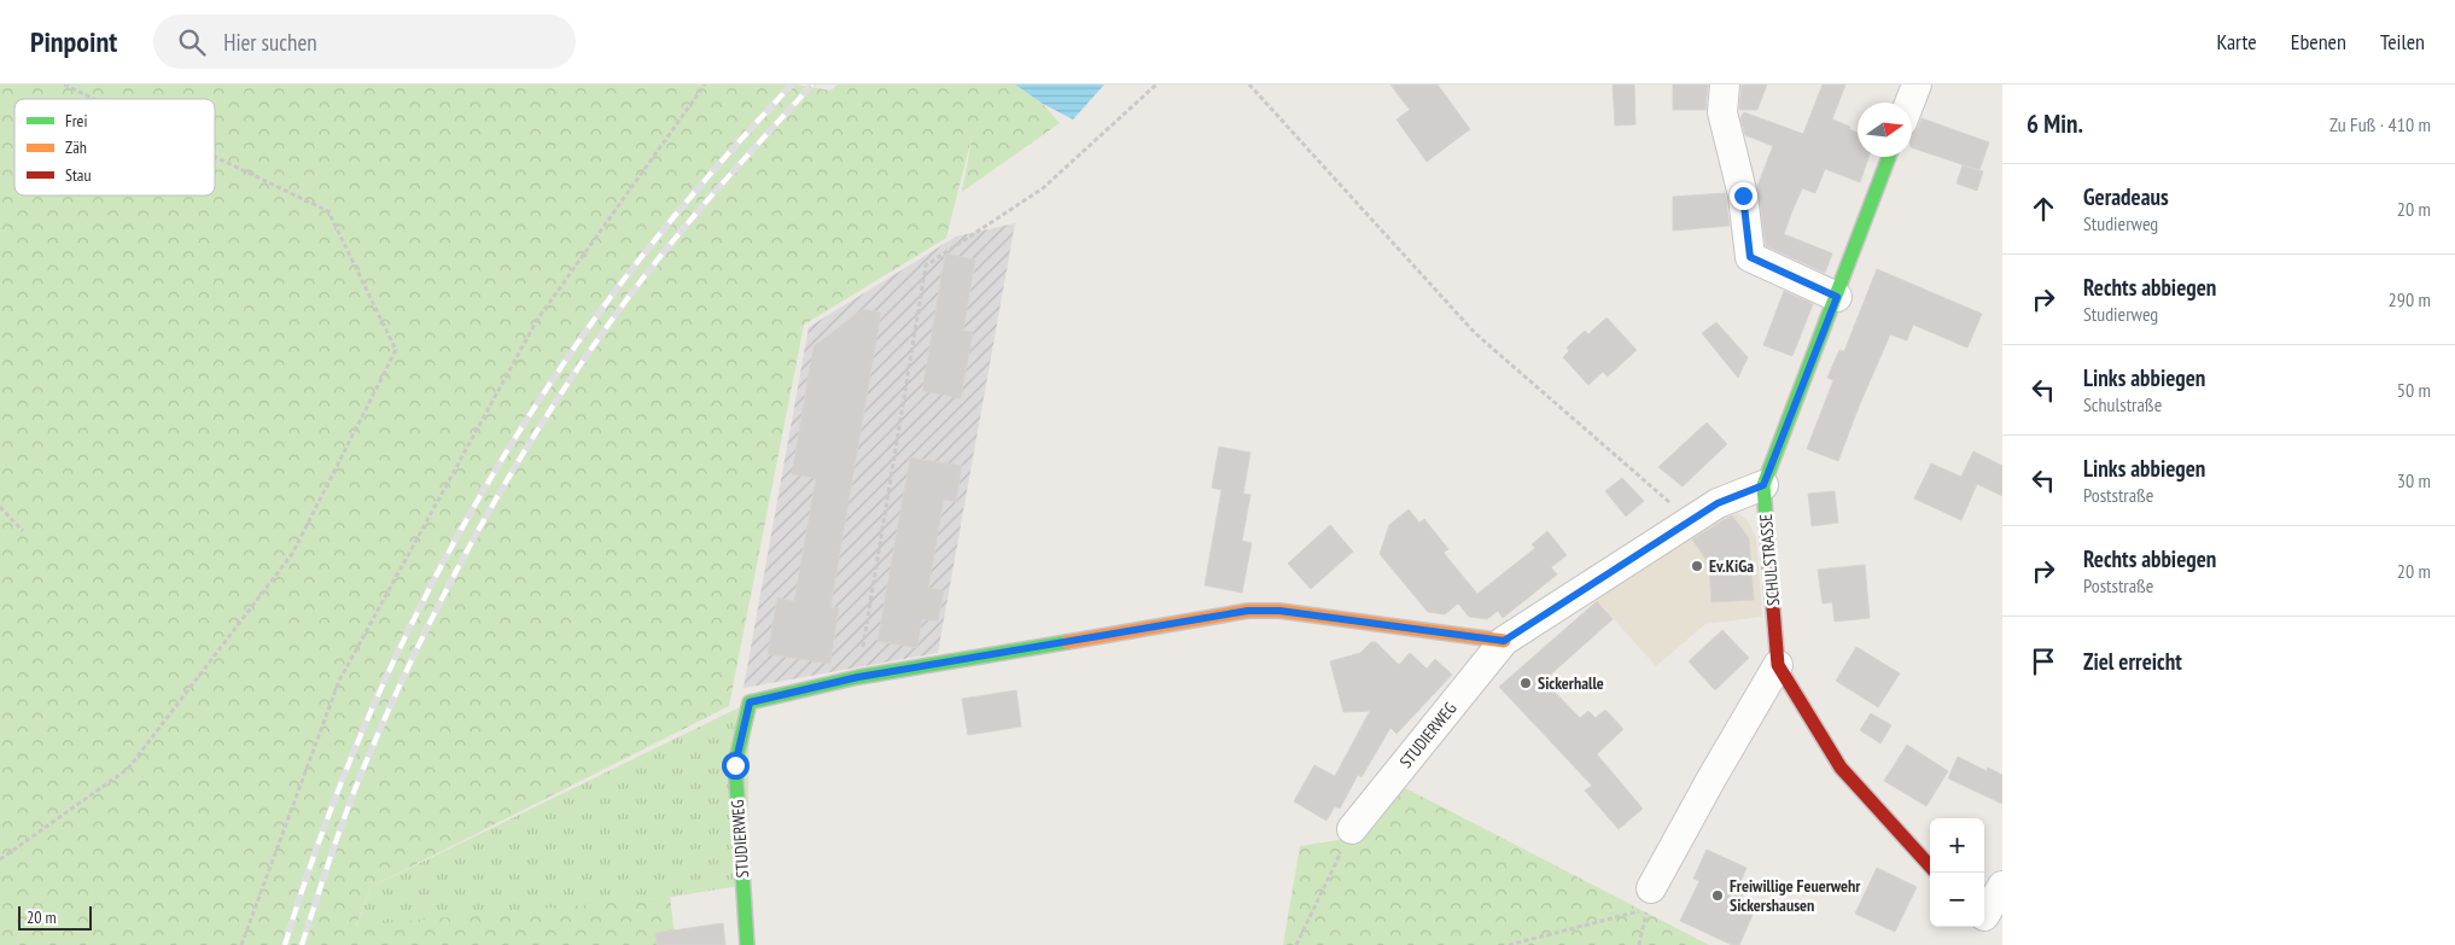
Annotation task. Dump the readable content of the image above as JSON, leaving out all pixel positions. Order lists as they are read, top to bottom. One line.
{"streets":{"street":["SCHULSTRASSE","STUDIERWEG"]},"crossings":[["SCHULSTRASSE","STUDIERWEG"]],"places":["Ev.KiGa","Sickerhalle","Freiwillige Feuerwehr Sickershausen"],"legend":["Frei","Zäh","Stau"],"scale_bar":"20 m","north":"right","page":{"header":"Pinpoint","search":"Hier suchen","nav":["Karte","Ebenen","Teilen"],"heading":["6 Min.","Zu Fuß · 410 m"],"list":[["Geradeaus","Studierweg","20 m"],["Rechts abbiegen","Studierweg","290 m"],["Links abbiegen","Schulstraße","50 m"],["Links abbiegen","Poststraße","30 m"],["Rechts abbiegen","Poststraße","20 m"],"Ziel erreicht"],"map_buttons":["+","−"],"scale":"20 m"}}
